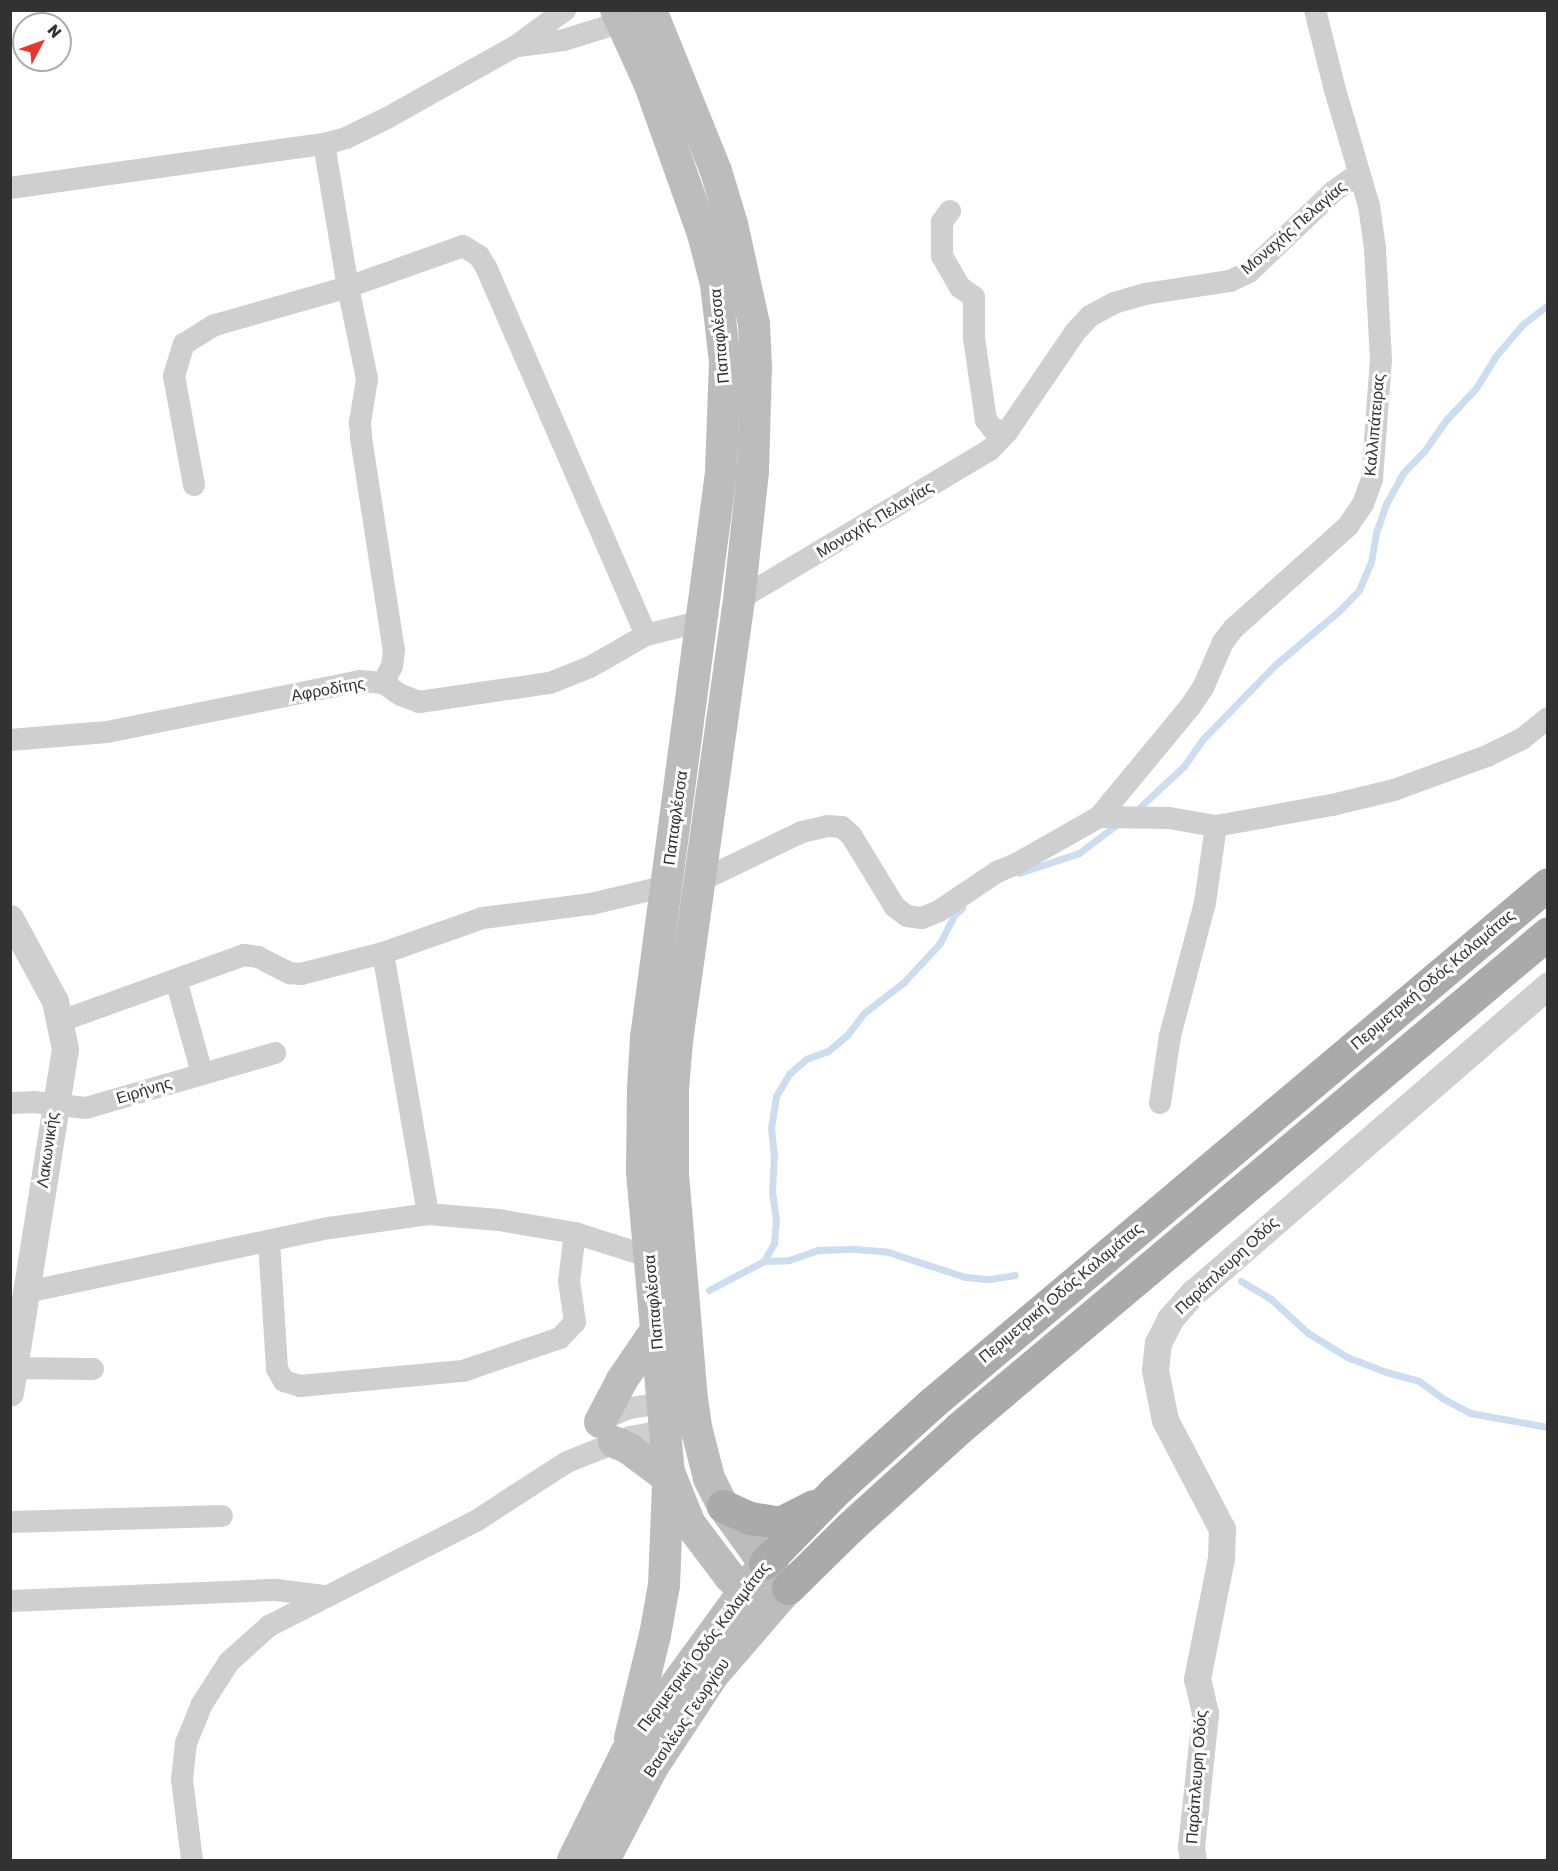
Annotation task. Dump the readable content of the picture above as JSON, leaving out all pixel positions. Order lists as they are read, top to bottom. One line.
{"streets":{"main road":["Παπαφλέσσα","Περιμετρική Οδός Καλαμάτας","Βασιλέως Γεωργίου"],"street":["Μοναχής Πελαγίας","Καλλιπάτειρας","Αφροδίτης","Ειρήνης","Λακωνικής","Παράπλευρη Οδός"]},"crossings":[["Μοναχής Πελαγίας","Παπαφλέσσα"],["Μοναχής Πελαγίας","Καλλιπάτειρας"],["Παπαφλέσσα","Αφροδίτης"],["Παπαφλέσσα","Περιμετρική Οδός Καλαμάτας"],["Παπαφλέσσα","Βασιλέως Γεωργίου"],["Περιμετρική Οδός Καλαμάτας","Βασιλέως Γεωργίου"],["Ειρήνης","Λακωνικής"]],"north":"top right"}
